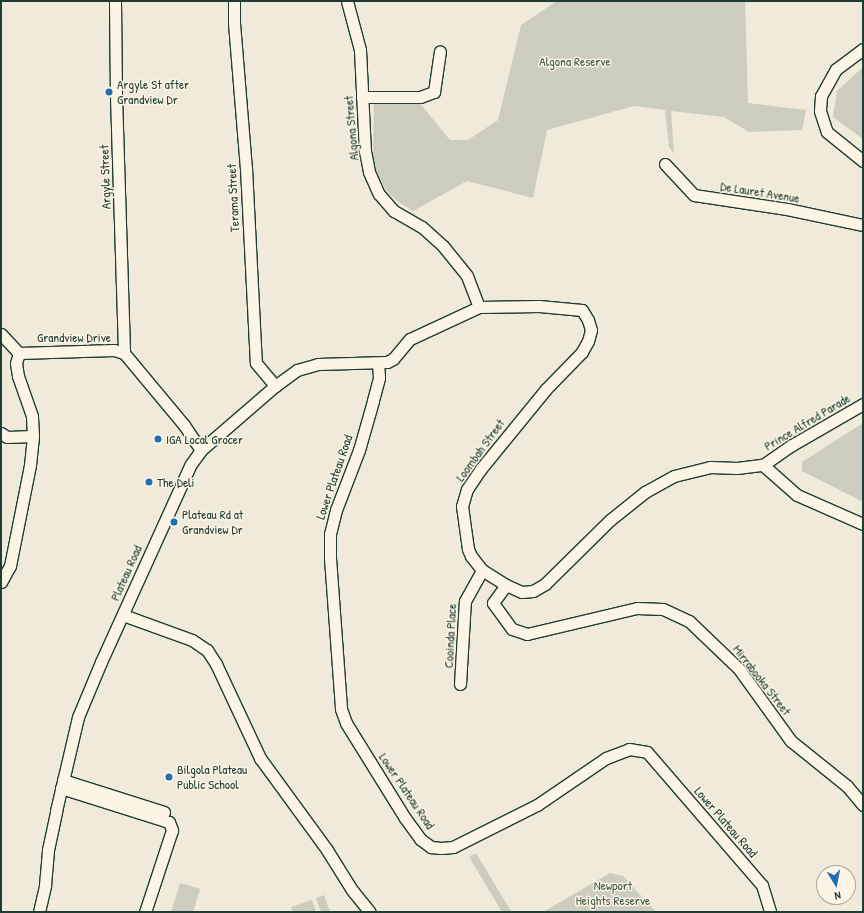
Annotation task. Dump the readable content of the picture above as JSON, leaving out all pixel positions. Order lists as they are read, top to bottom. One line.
{"streets":{"street":["Algona Street","Argyle Street","De Lauret Avenue","Terama Street","Grandview Drive","Prince Alfred Parade","Loombah Street","Lower Plateau Road","Plateau Road","Cooinda Place","Mirrabooka Street"]},"crossings":[["Algona Street","Loombah Street"],["Argyle Street","Grandview Drive"],["Terama Street","Plateau Road"],["Grandview Drive","Plateau Road"],["Prince Alfred Parade","Loombah Street"],["Loombah Street","Lower Plateau Road"],["Loombah Street","Plateau Road"],["Loombah Street","Cooinda Place"],["Loombah Street","Mirrabooka Street"],["Lower Plateau Road","Plateau Road"]],"parks":["Algona Reserve","Newport Heights Reserve"],"places":["Argyle St after Grandview Dr","IGA Local Grocer","The Deli","Plateau Rd at Grandview Dr","Bilgola Plateau Public School"],"north":"bottom"}
